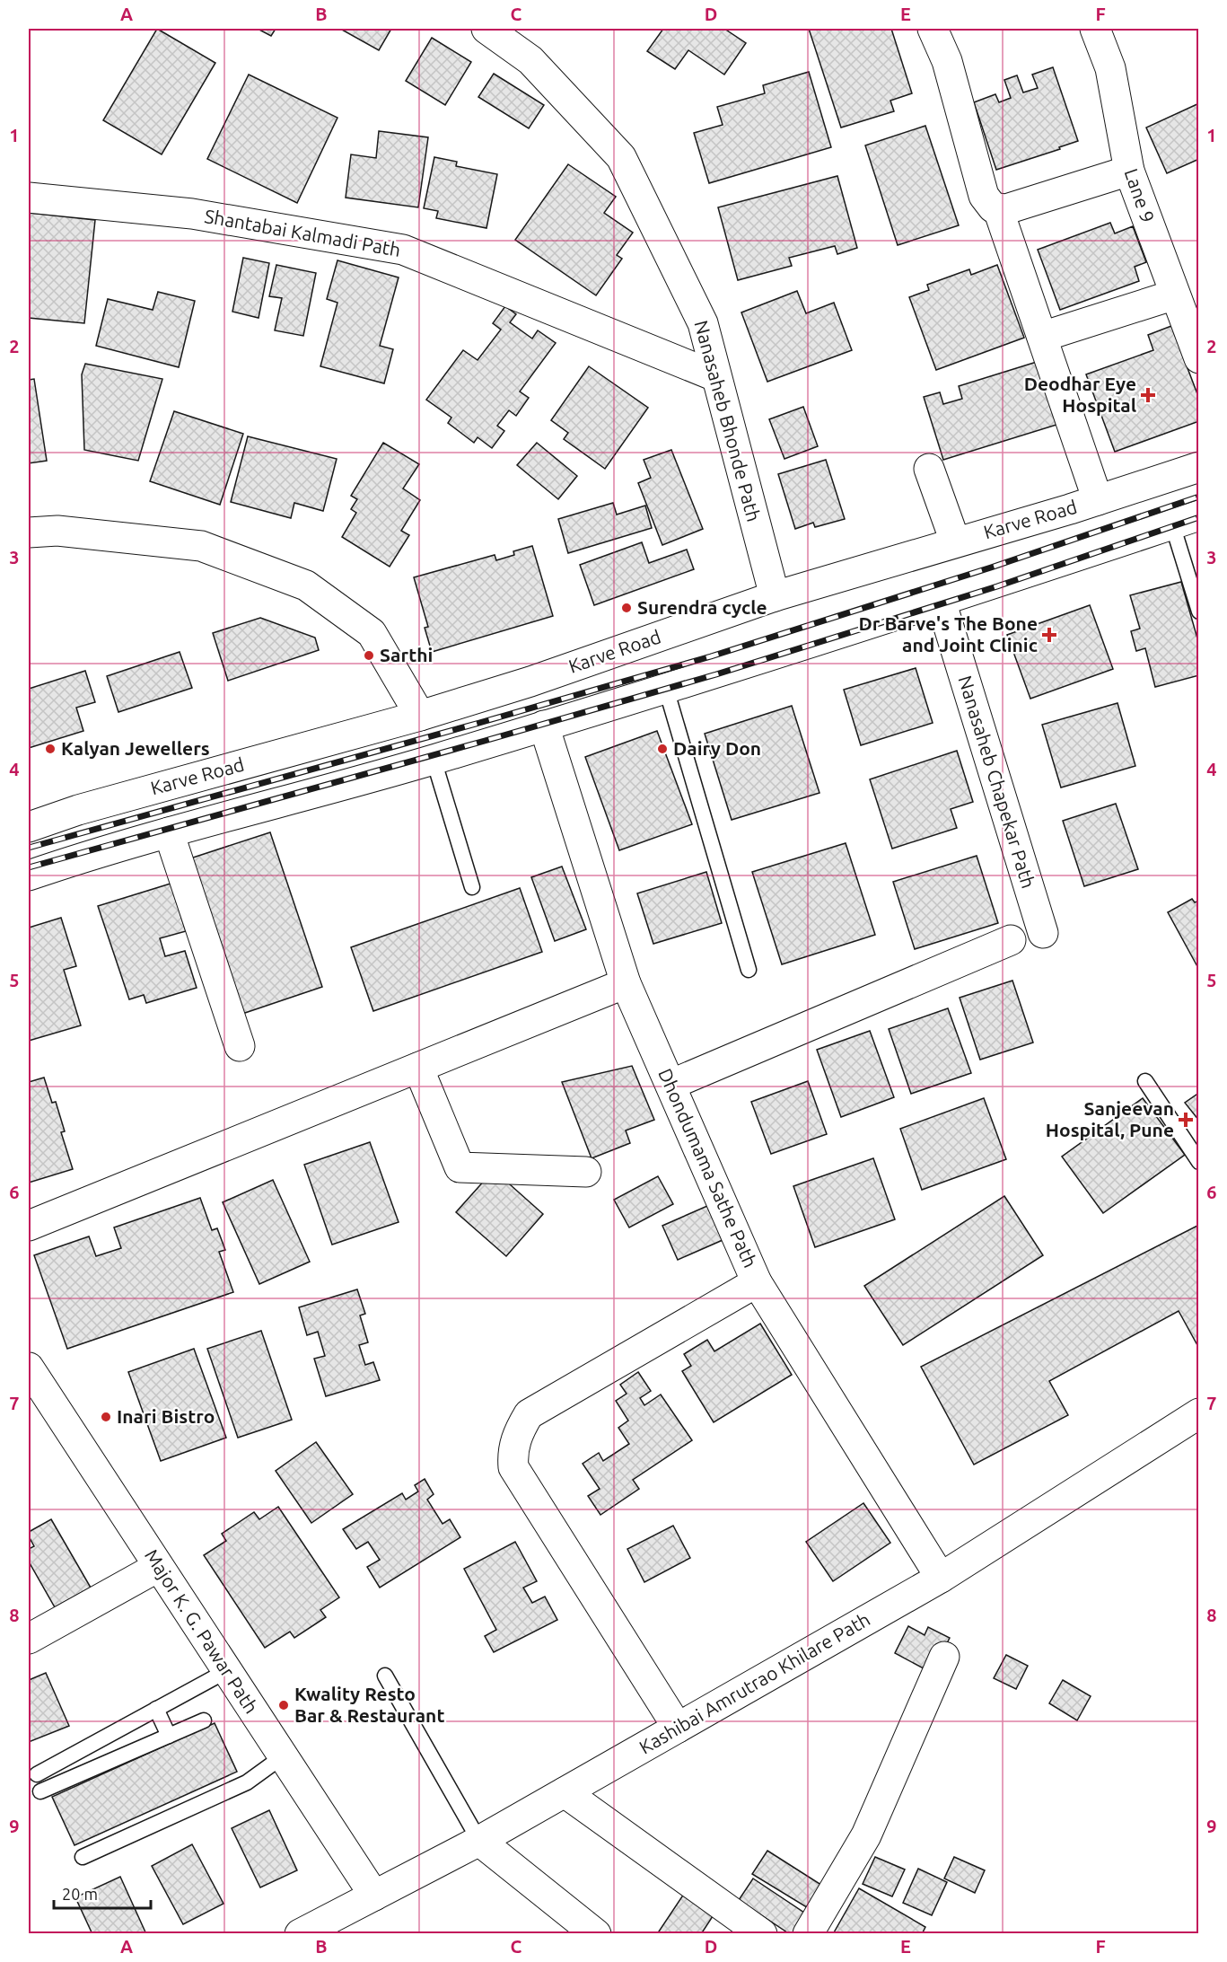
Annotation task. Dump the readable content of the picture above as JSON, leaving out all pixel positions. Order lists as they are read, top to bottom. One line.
{"streets":{"street":["Lane 9","Shantabai Kalmadi Path","Nanasaheb Bhonde Path","Karve Road","Nanasaheb Chapekar Path","Dhondumama Sathe Path","Major K. G. Pawar Path","Kashibai Amrutrao Khilare Path"]},"crossings":[["Shantabai Kalmadi Path","Nanasaheb Bhonde Path"],["Nanasaheb Bhonde Path","Karve Road"],["Dhondumama Sathe Path","Kashibai Amrutrao Khilare Path"],["Major K. G. Pawar Path","Kashibai Amrutrao Khilare Path"]],"places":{"health":["Deodhar Eye Hospital","Dr Barve's The Bone and Joint Clinic","Sanjeevan Hospital, Pune"],"other":["Surendra cycle","Sarthi","Kalyan Jewellers","Dairy Don","Inari Bistro","Kwality Resto Bar & Restaurant"]},"scale_bar":"20 m","grid":{"columns":["A","B","C","D","E","F"],"rows":["1","2","3","4","5","6","7","8","9"]}}
